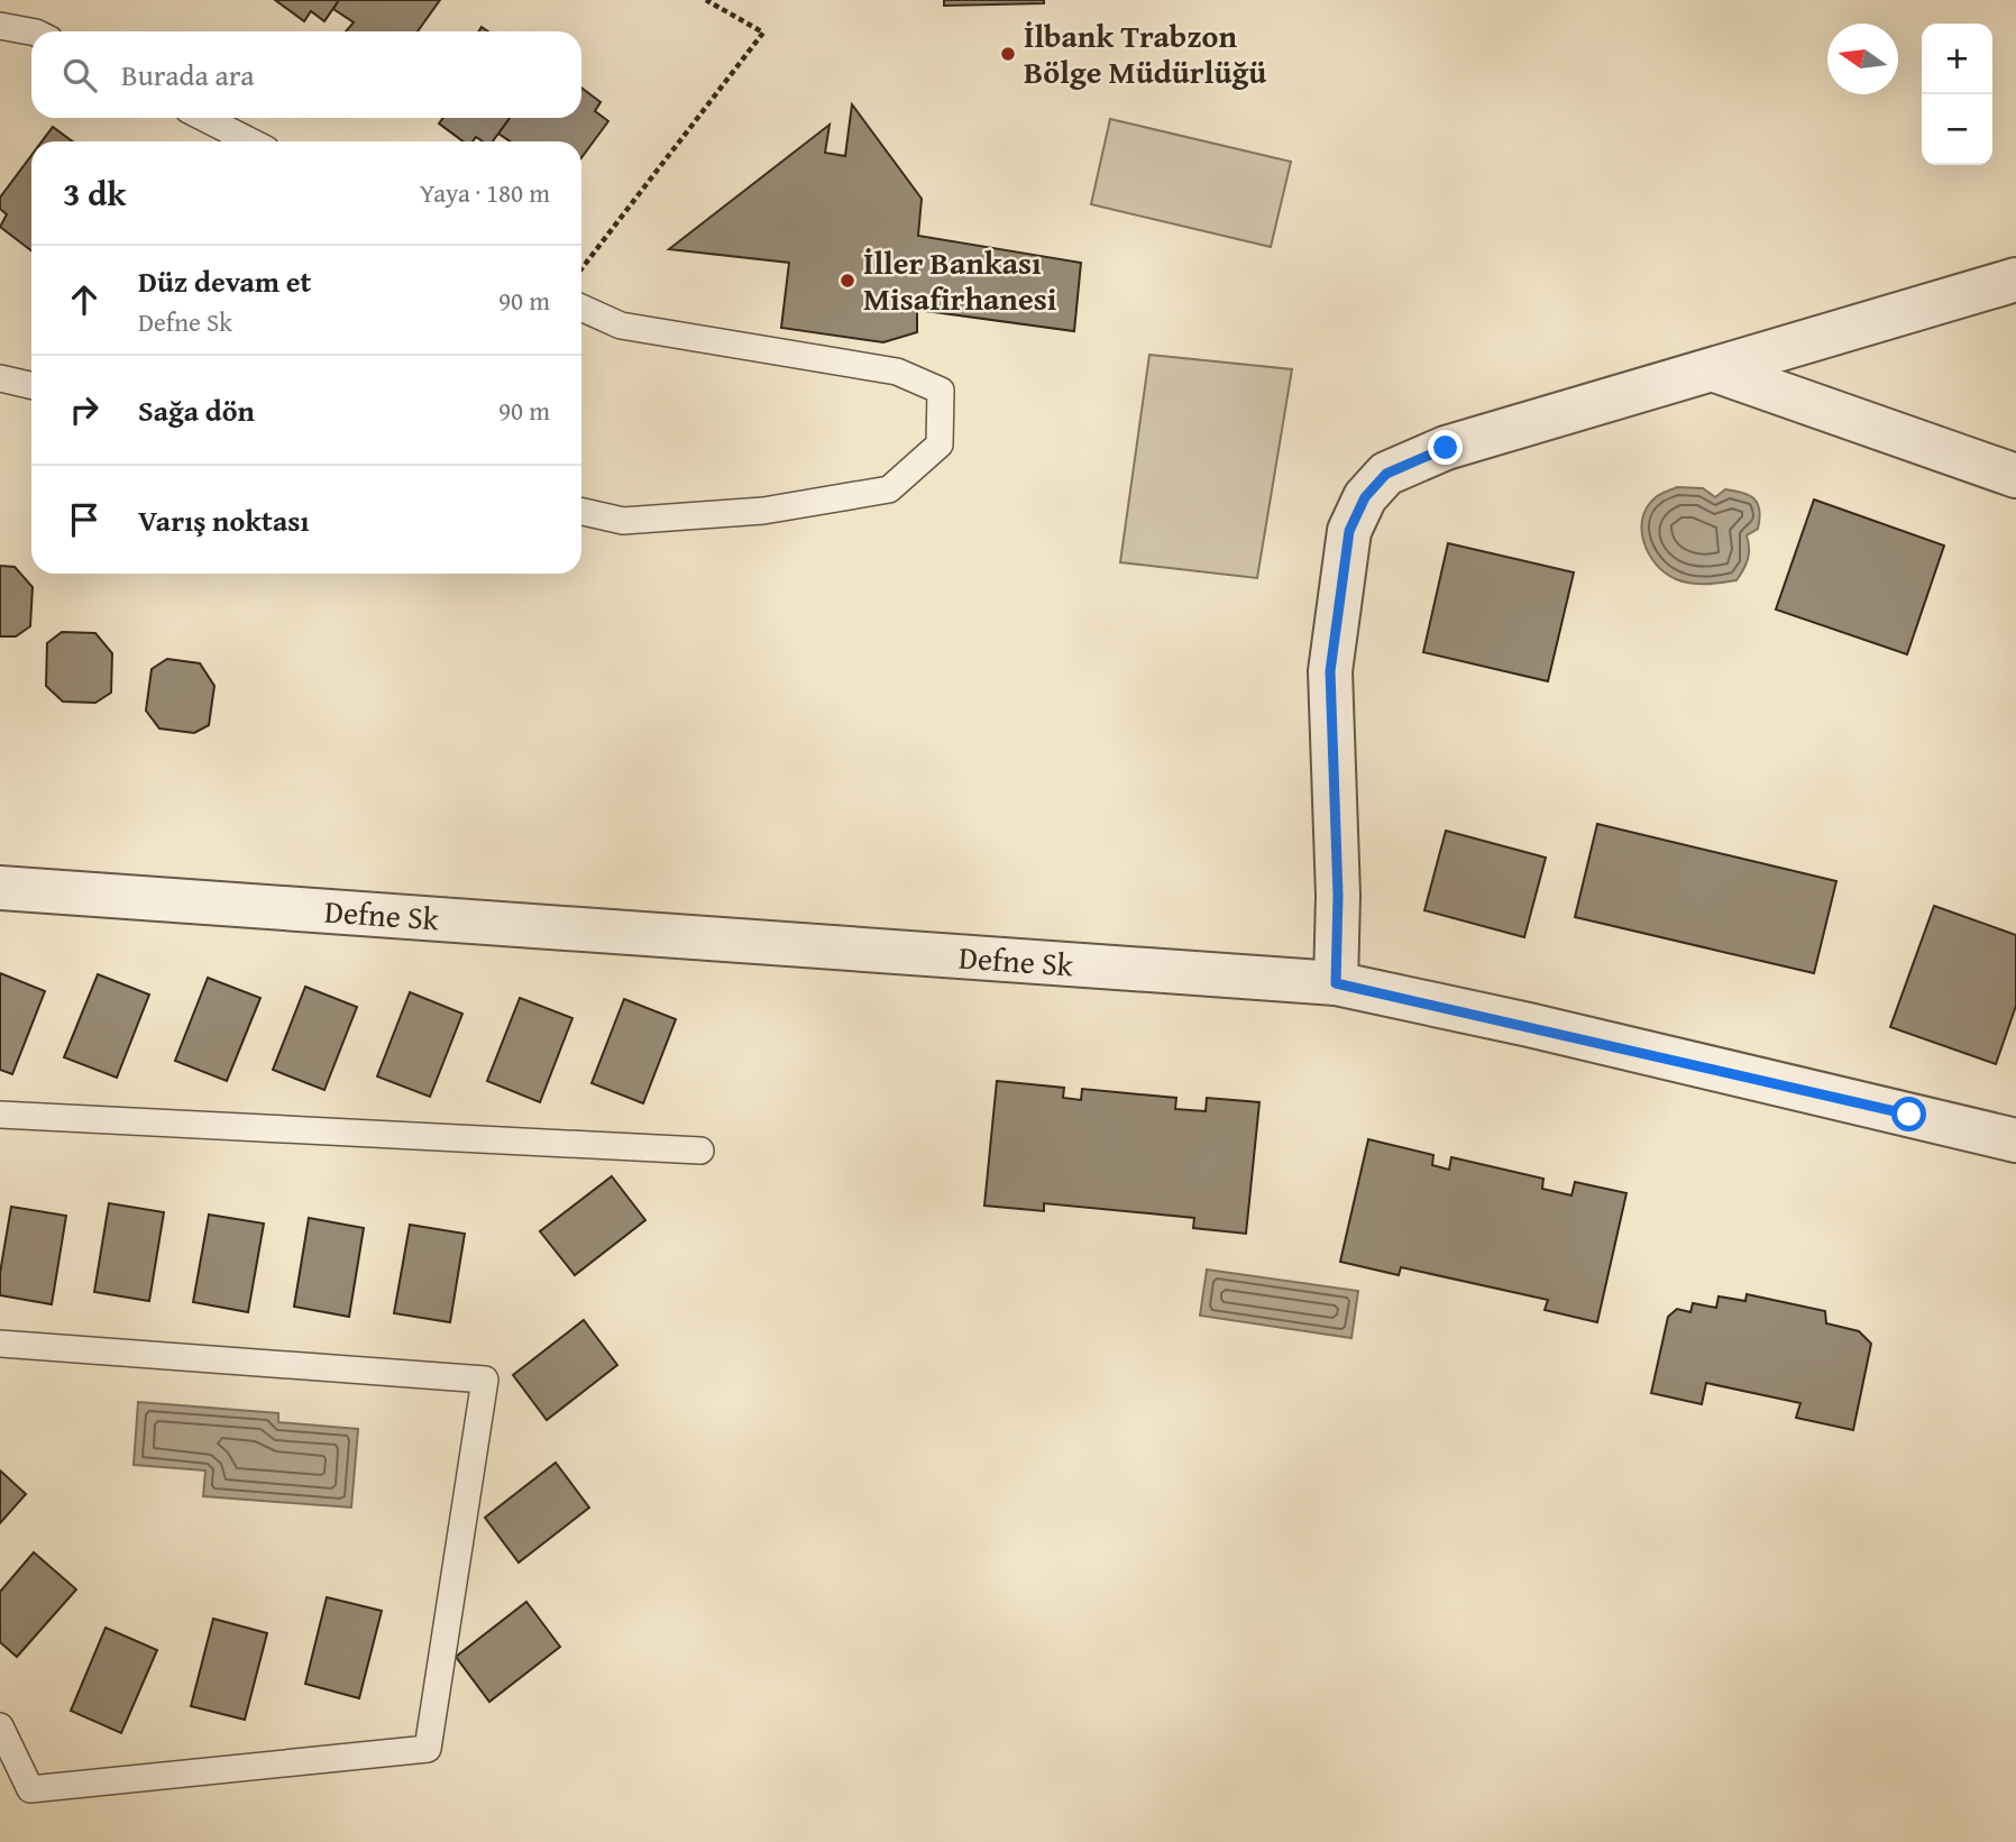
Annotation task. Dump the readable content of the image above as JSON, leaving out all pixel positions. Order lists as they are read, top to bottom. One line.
{"streets":{"street":["Defne Sk"]},"places":["İlbank Trabzon Bölge Müdürlüğü","İller Bankası Misafirhanesi"],"north":"left","page":{"map_buttons":["+","−"],"search":"Burada ara","heading":["3 dk","Yaya · 180 m"],"list":[["Düz devam et","Defne Sk","90 m"],["Sağa dön","90 m"],"Varış noktası"]}}
